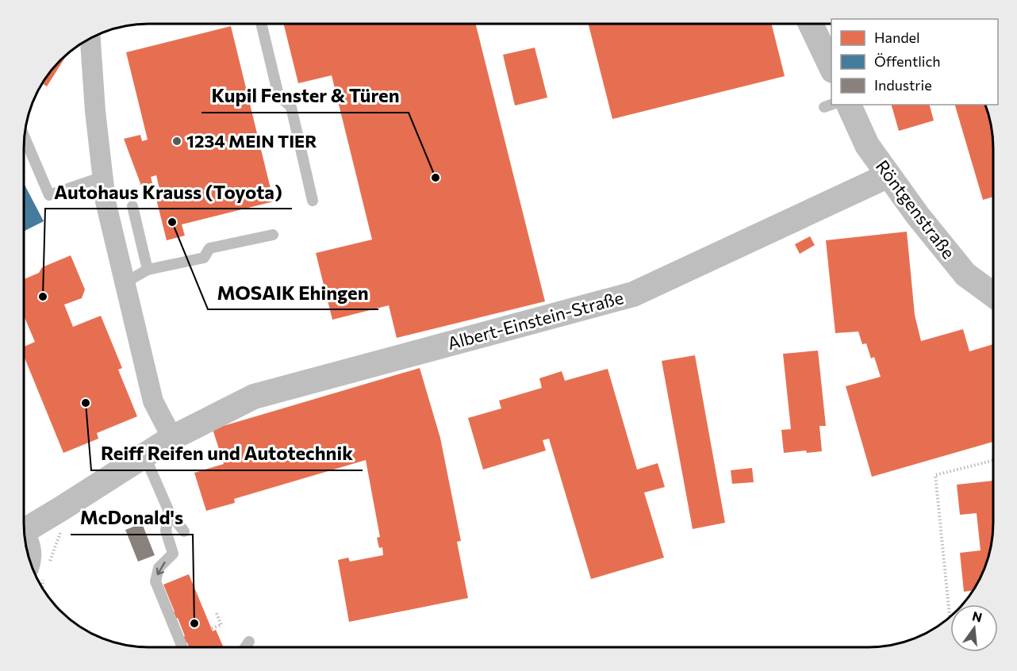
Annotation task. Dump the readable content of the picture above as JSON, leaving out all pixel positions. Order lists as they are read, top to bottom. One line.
{"streets":{"street":["Röntgenstraße","Albert-Einstein-Straße"]},"crossings":[["Röntgenstraße","Albert-Einstein-Straße"]],"places":["1234 MEIN TIER","Kupil Fenster & Türen","MOSAIK Ehingen","Autohaus Krauss (Toyota)","Reiff Reifen und Autotechnik","McDonald's"],"legend":["Handel","Öffentlich","Industrie"],"north":"top"}
